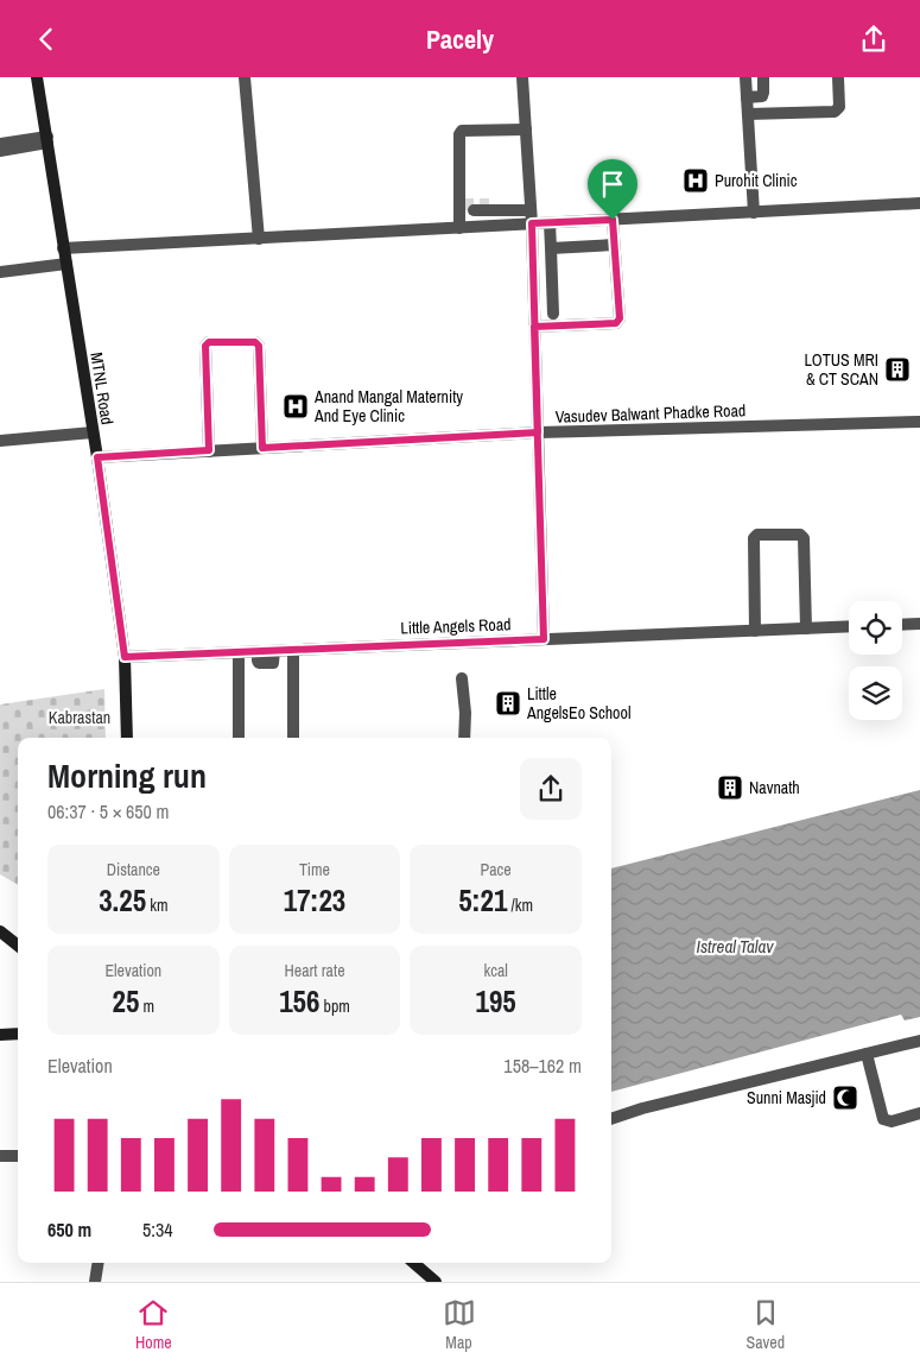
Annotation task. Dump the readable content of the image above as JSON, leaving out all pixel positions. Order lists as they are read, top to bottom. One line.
{"streets":{"street":["MTNL Road","Vasudev Balwant Phadke Road","Little Angels Road"]},"crossings":[["MTNL Road","Vasudev Balwant Phadke Road"],["MTNL Road","Little Angels Road"]],"water":["Istreal Talav"],"parks":["Kabrastan"],"places":{"hospital":["Purohit Clinic","Anand Mangal Maternity And Eye Clinic"],"building":["LOTUS MRI & CT SCAN","Little AngelsEo School","Navnath"],"mosque":["Sunni Masjid"]},"page":{"header":"Pacely","heading":["Morning run","06:37 · 5 × 650 m"],"stats":[["Distance","3.25 km"],["Time","17:23"],["Pace","5:21 /km"],["Elevation","25 m"],["Heart rate","156 bpm"],["kcal","195"]],"chart":["Elevation","158–162 m"],"list":[{"name":"650 m","note":"5:34"}],"tabs":["Home","Map","Saved"]}}
